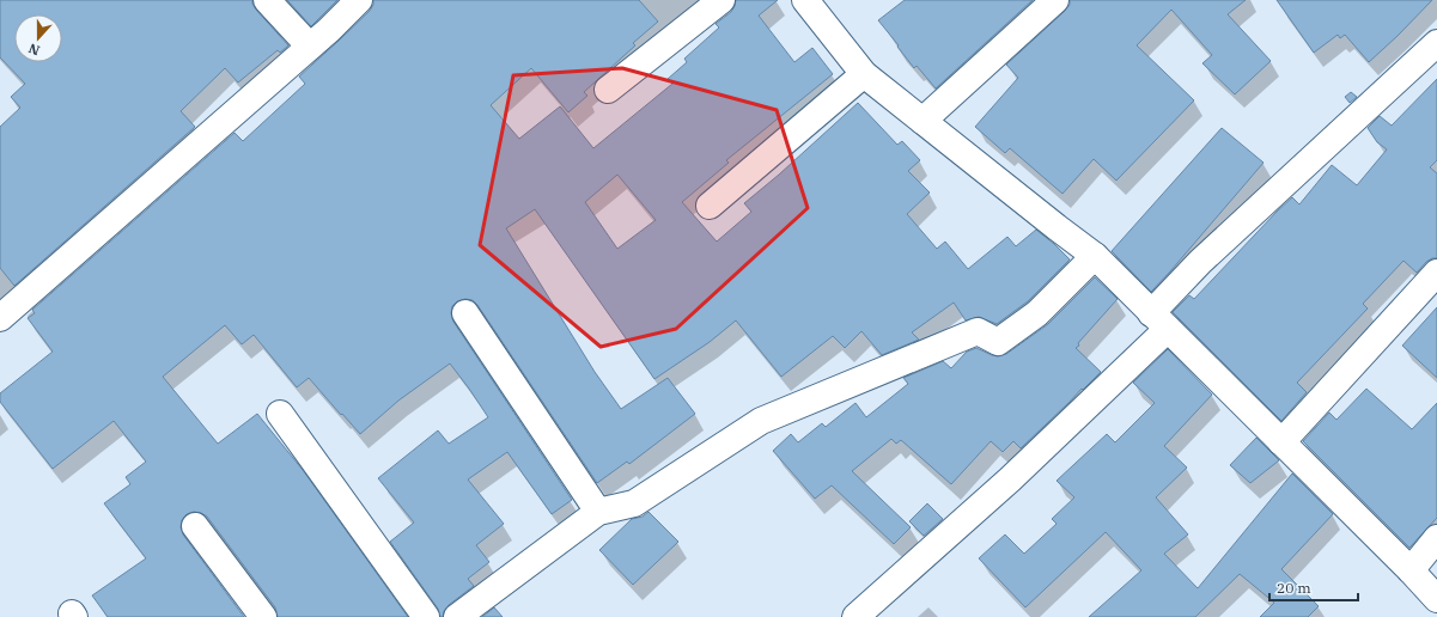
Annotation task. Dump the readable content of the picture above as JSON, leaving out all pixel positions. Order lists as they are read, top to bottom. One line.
{"scale_bar":"20 m","north":"bottom"}
